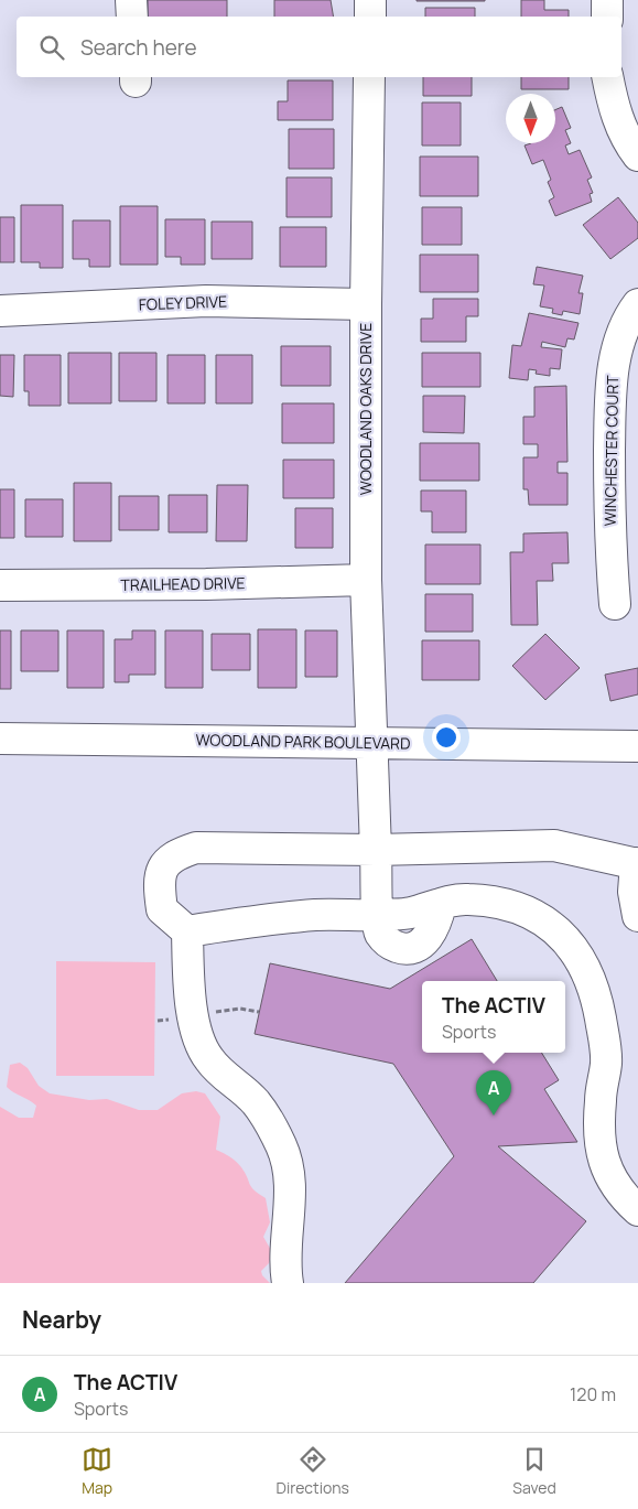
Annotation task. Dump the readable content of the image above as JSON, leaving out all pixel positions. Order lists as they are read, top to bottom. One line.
{"streets":{"street":["FOLEY DRIVE","WOODLAND OAKS DRIVE","WINCHESTER COURT","TRAILHEAD DRIVE","WOODLAND PARK BOULEVARD"]},"crossings":[["FOLEY DRIVE","WOODLAND OAKS DRIVE"],["WOODLAND OAKS DRIVE","TRAILHEAD DRIVE"],["WOODLAND OAKS DRIVE","WOODLAND PARK BOULEVARD"]],"north":"bottom","page":{"search":"Search here","popup":["The ACTIV","Sports"],"pins":"A","heading":"Nearby","list":[{"mark":"A","name":"The ACTIV","note":"Sports","value":"120 m"}],"nav":["Map","Directions","Saved"]}}
